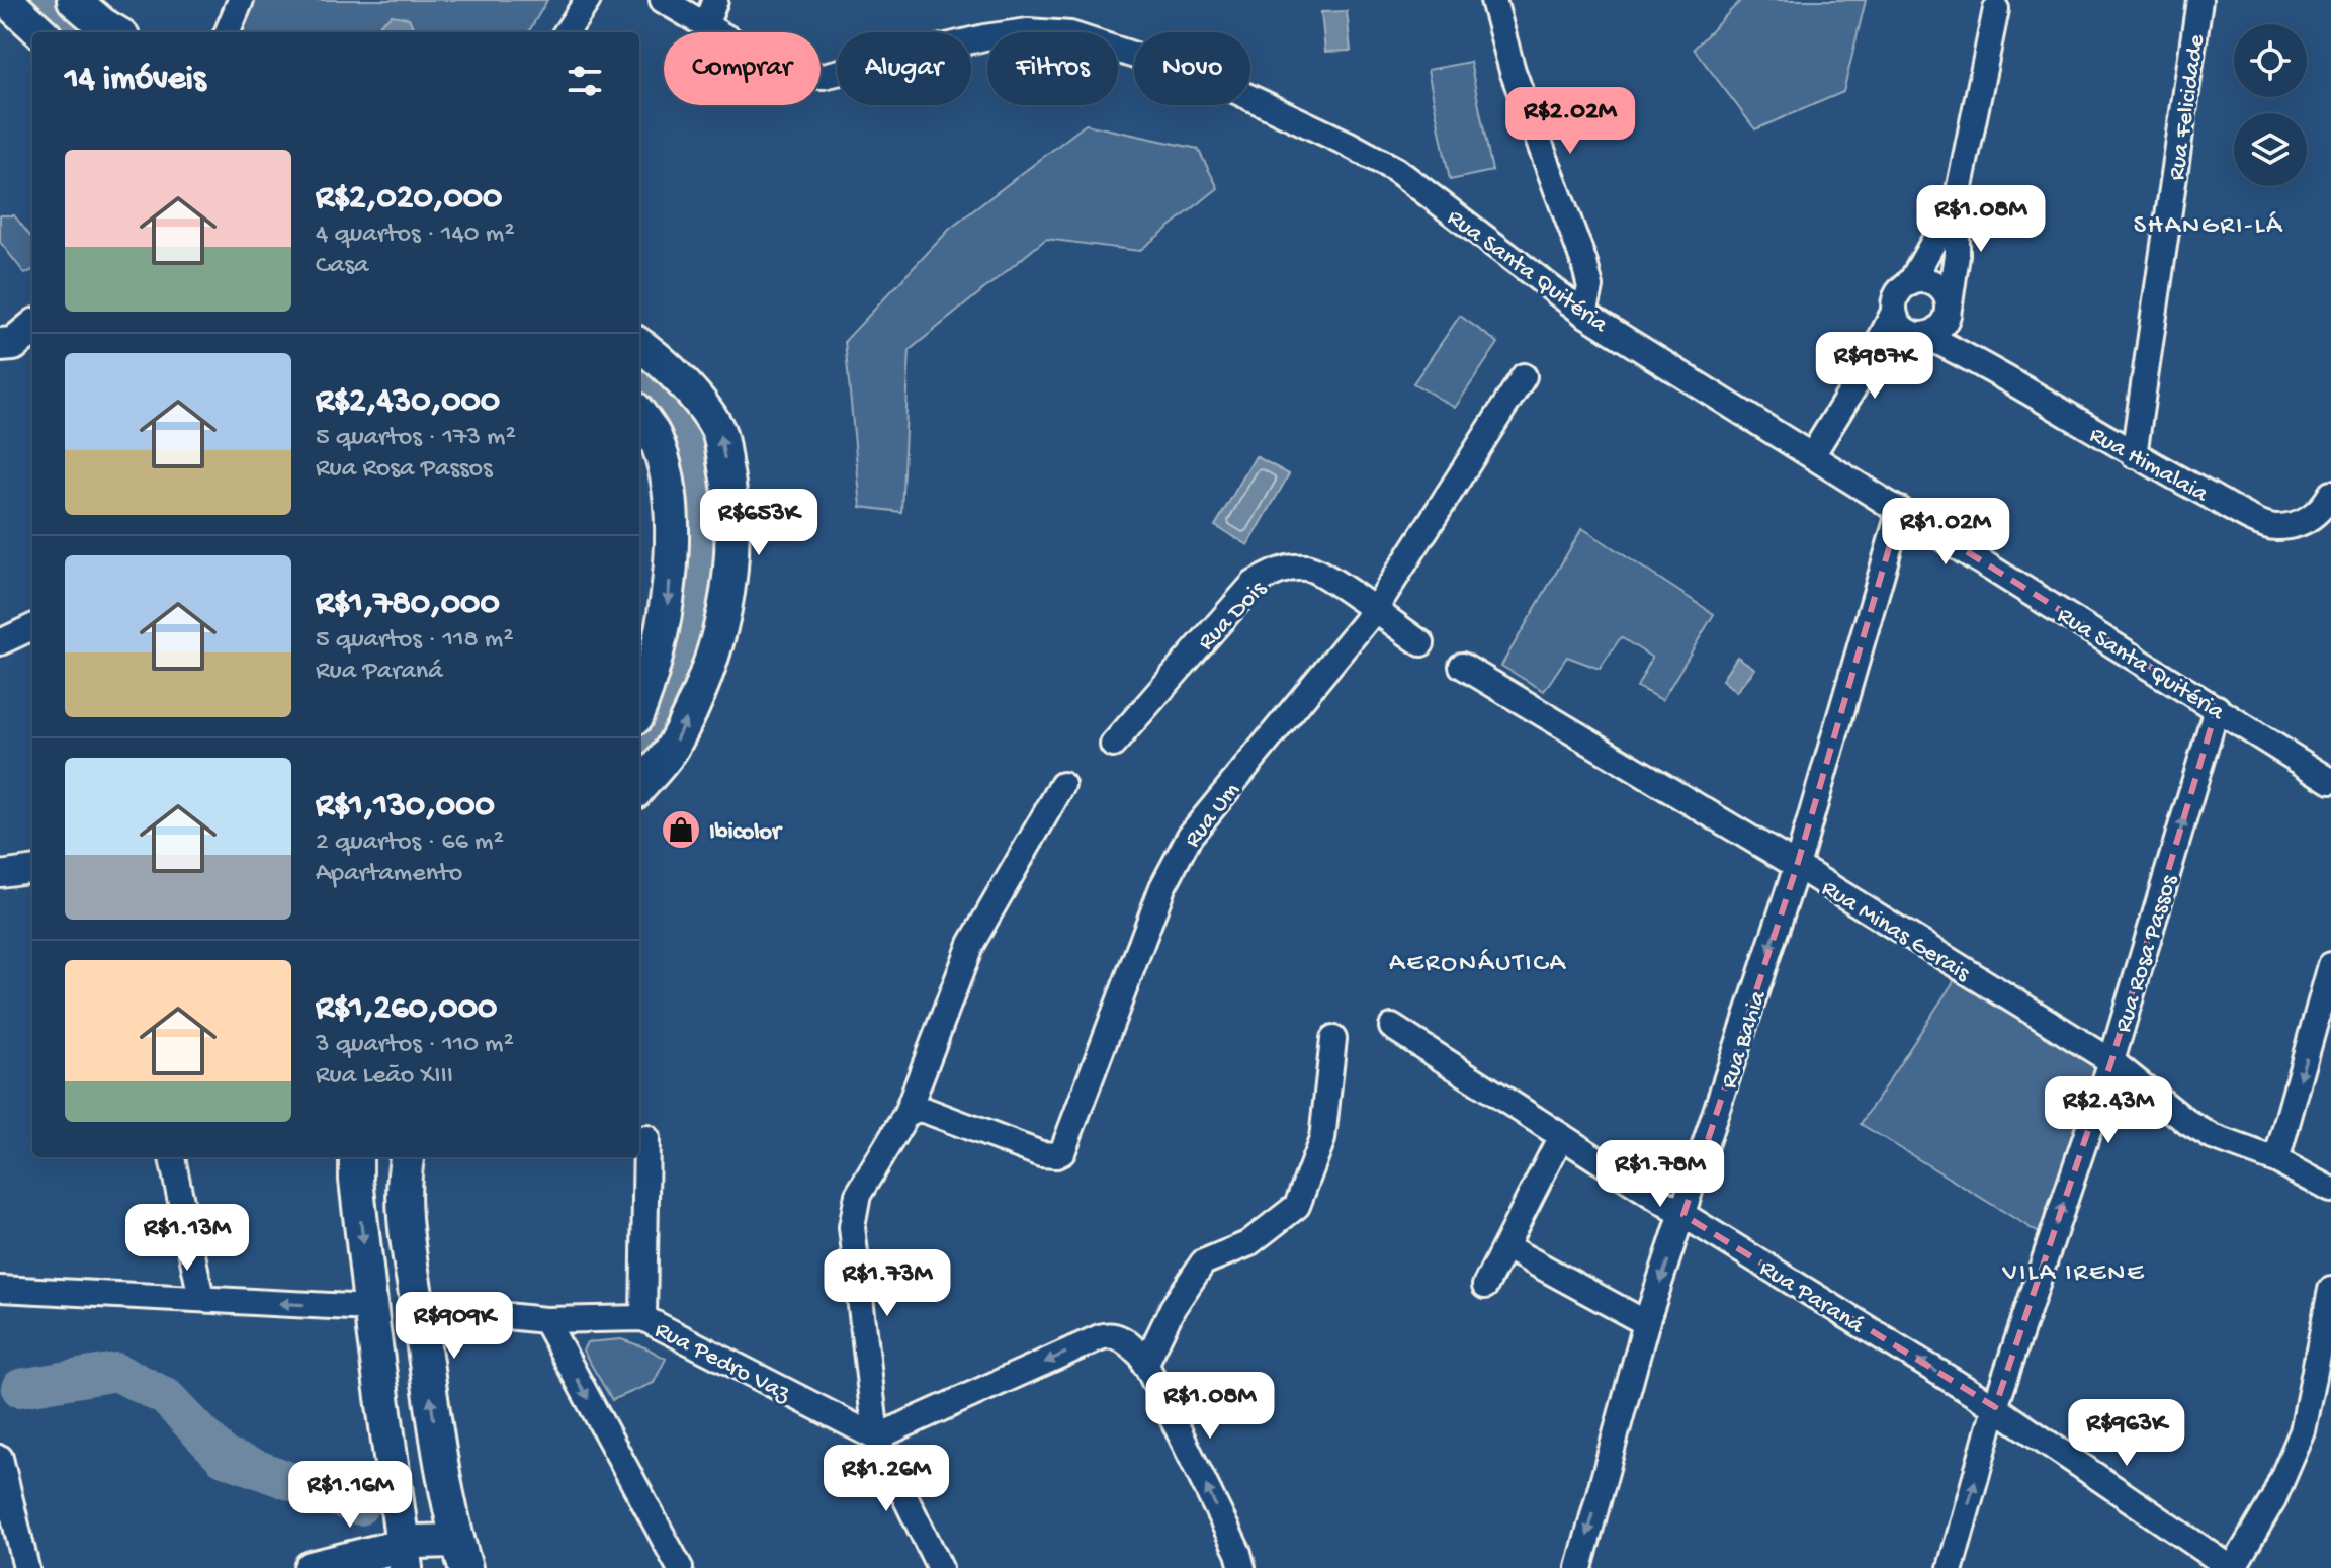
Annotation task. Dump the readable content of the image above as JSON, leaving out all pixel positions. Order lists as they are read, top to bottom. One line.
{"streets":{"street":["Rua Felicidade","Rua Santa Quitéria","Rua Himalaia","Rua Dois","Rua Um","Rua Minas Gerais","Rua Rosa Passos","Rua Bahia","Rua Paraná","Rua Pedro Vaz"]},"crossings":[["Rua Felicidade","Rua Himalaia"],["Rua Santa Quitéria","Rua Rosa Passos"],["Rua Santa Quitéria","Rua Bahia"],["Rua Dois","Rua Um"],["Rua Minas Gerais","Rua Rosa Passos"],["Rua Minas Gerais","Rua Bahia"],["Rua Rosa Passos","Rua Paraná"],["Rua Bahia","Rua Paraná"]],"one_way":["Rua Rosa Passos","Rua Bahia","Rua Paraná"],"districts":["SHANGRI-LÁ","AERONÁUTICA","VILA IRENE"],"places":{"shop":["Ibicolor"]},"page":{"chip":["Comprar","Alugar","Filtros","Novo"],"heading":"14 imóveis","price":["R$2.02M","R$1.08M","R$987K","R$653K","R$1.02M","R$2.43M","R$1.78M","R$1.13M","R$1.73M","R$909K","R$1.08M","R$963K","R$1.26M","R$1.16M"],"list":[{"name":"R$2,020,000","note":"4 quartos · 140 m² · Casa"},{"name":"R$2,430,000","note":"5 quartos · 173 m² · Rua Rosa Passos"},{"name":"R$1,780,000","note":"5 quartos · 118 m² · Rua Paraná"},{"name":"R$1,130,000","note":"2 quartos · 66 m² · Apartamento"},{"name":"R$1,260,000","note":"3 quartos · 110 m² · Rua Leão XIII"}]}}
